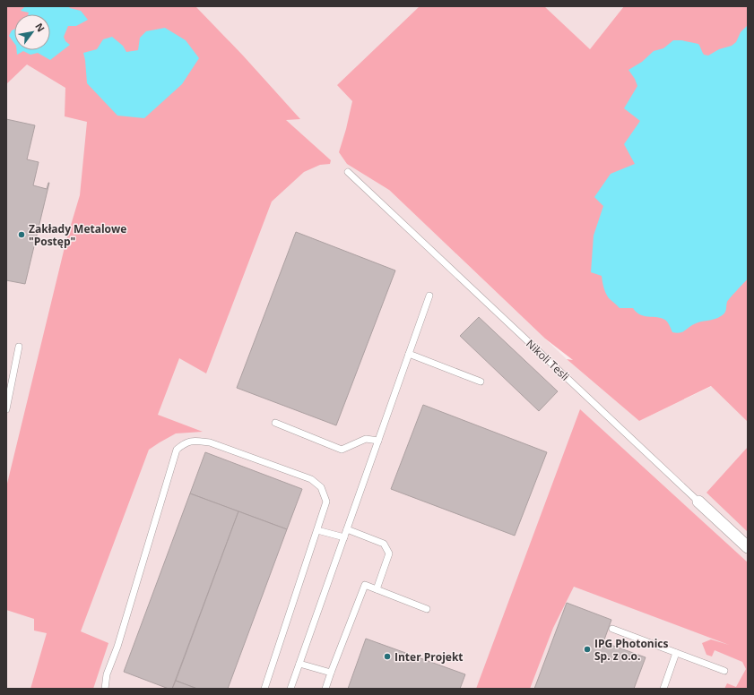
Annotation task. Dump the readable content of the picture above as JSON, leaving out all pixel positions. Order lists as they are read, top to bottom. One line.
{"streets":{"street":["Nikoli Tesli"]},"places":["Zakłady Metalowe \"Postęp\"","IPG Photonics Sp. z o.o.","Inter Projekt"],"north":"top right"}
